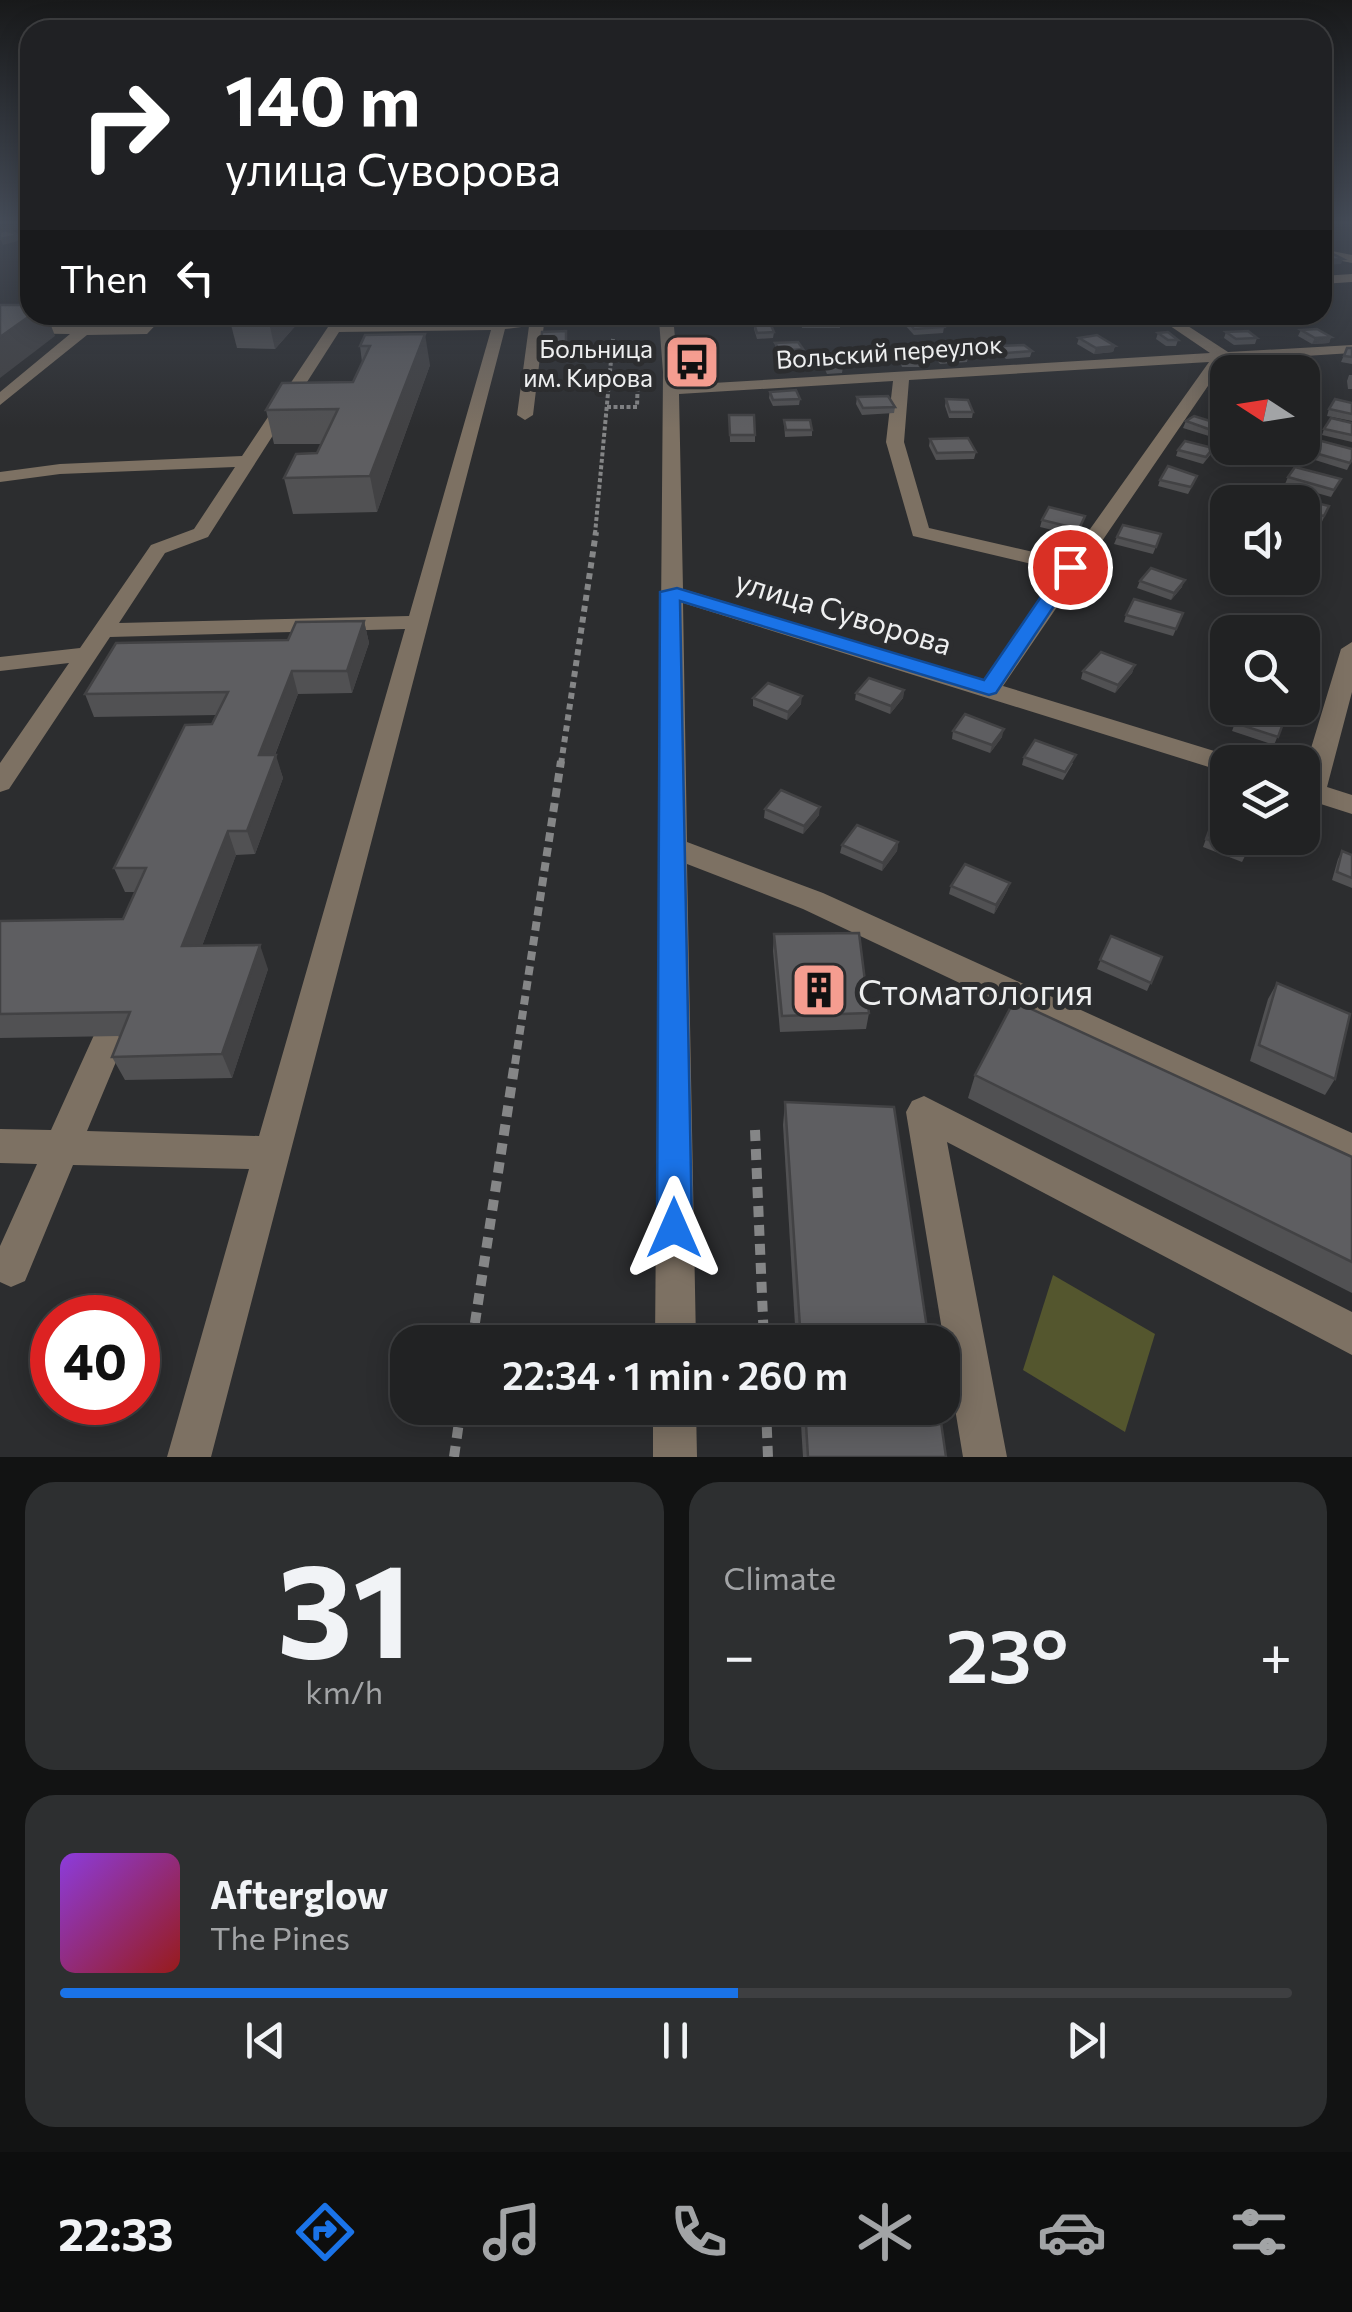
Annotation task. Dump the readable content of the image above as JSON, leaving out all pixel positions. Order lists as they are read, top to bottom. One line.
{"streets":{"street":["Вольский переулок","улица Суворова"]},"places":{"bus stop":["Больница им. Кирова"],"building":["Стоматология"]},"north":"left","page":{"turn":["140 m","улица Суворова"],"then":"Then","limit":"40","trip":"22:34 · 1 min · 260 m","tile":[["31","km/h"],"Climate"],"heat":["−","23°","+"],"song":["Afterglow","The Pines"],"tabs":"22:33"}}
